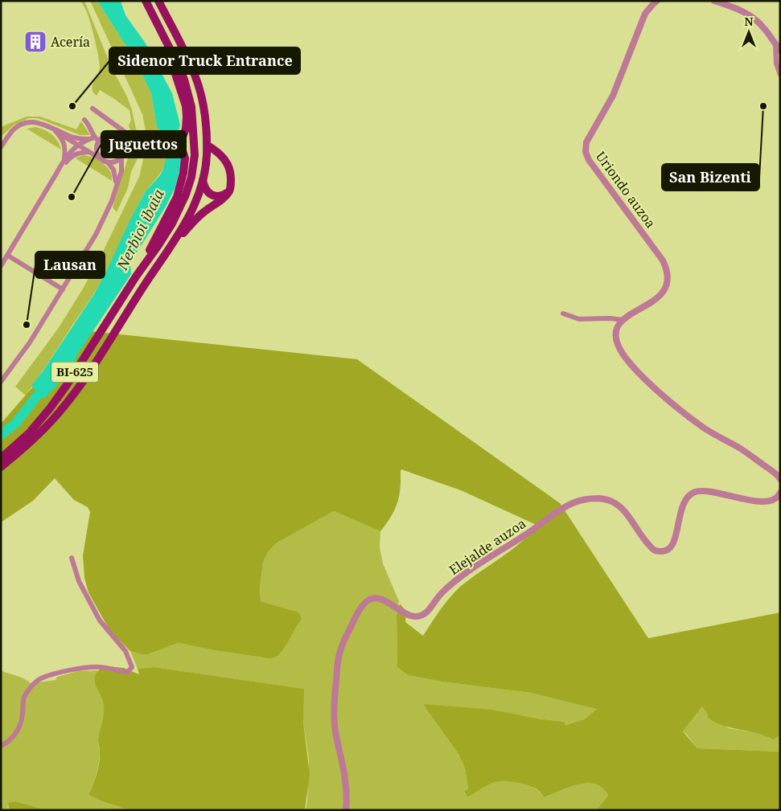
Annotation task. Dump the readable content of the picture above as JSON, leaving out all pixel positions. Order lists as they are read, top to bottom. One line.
{"streets":{"main road":["BI-625"],"street":["Uriondo auzoa","Elejalde auzoa"]},"water":["Nerbioi ibaia"],"places":{"building":["Acería"],"other":["Sidenor Truck Entrance","San Bizenti","Juguettos","Lausan"]},"north":"top"}
